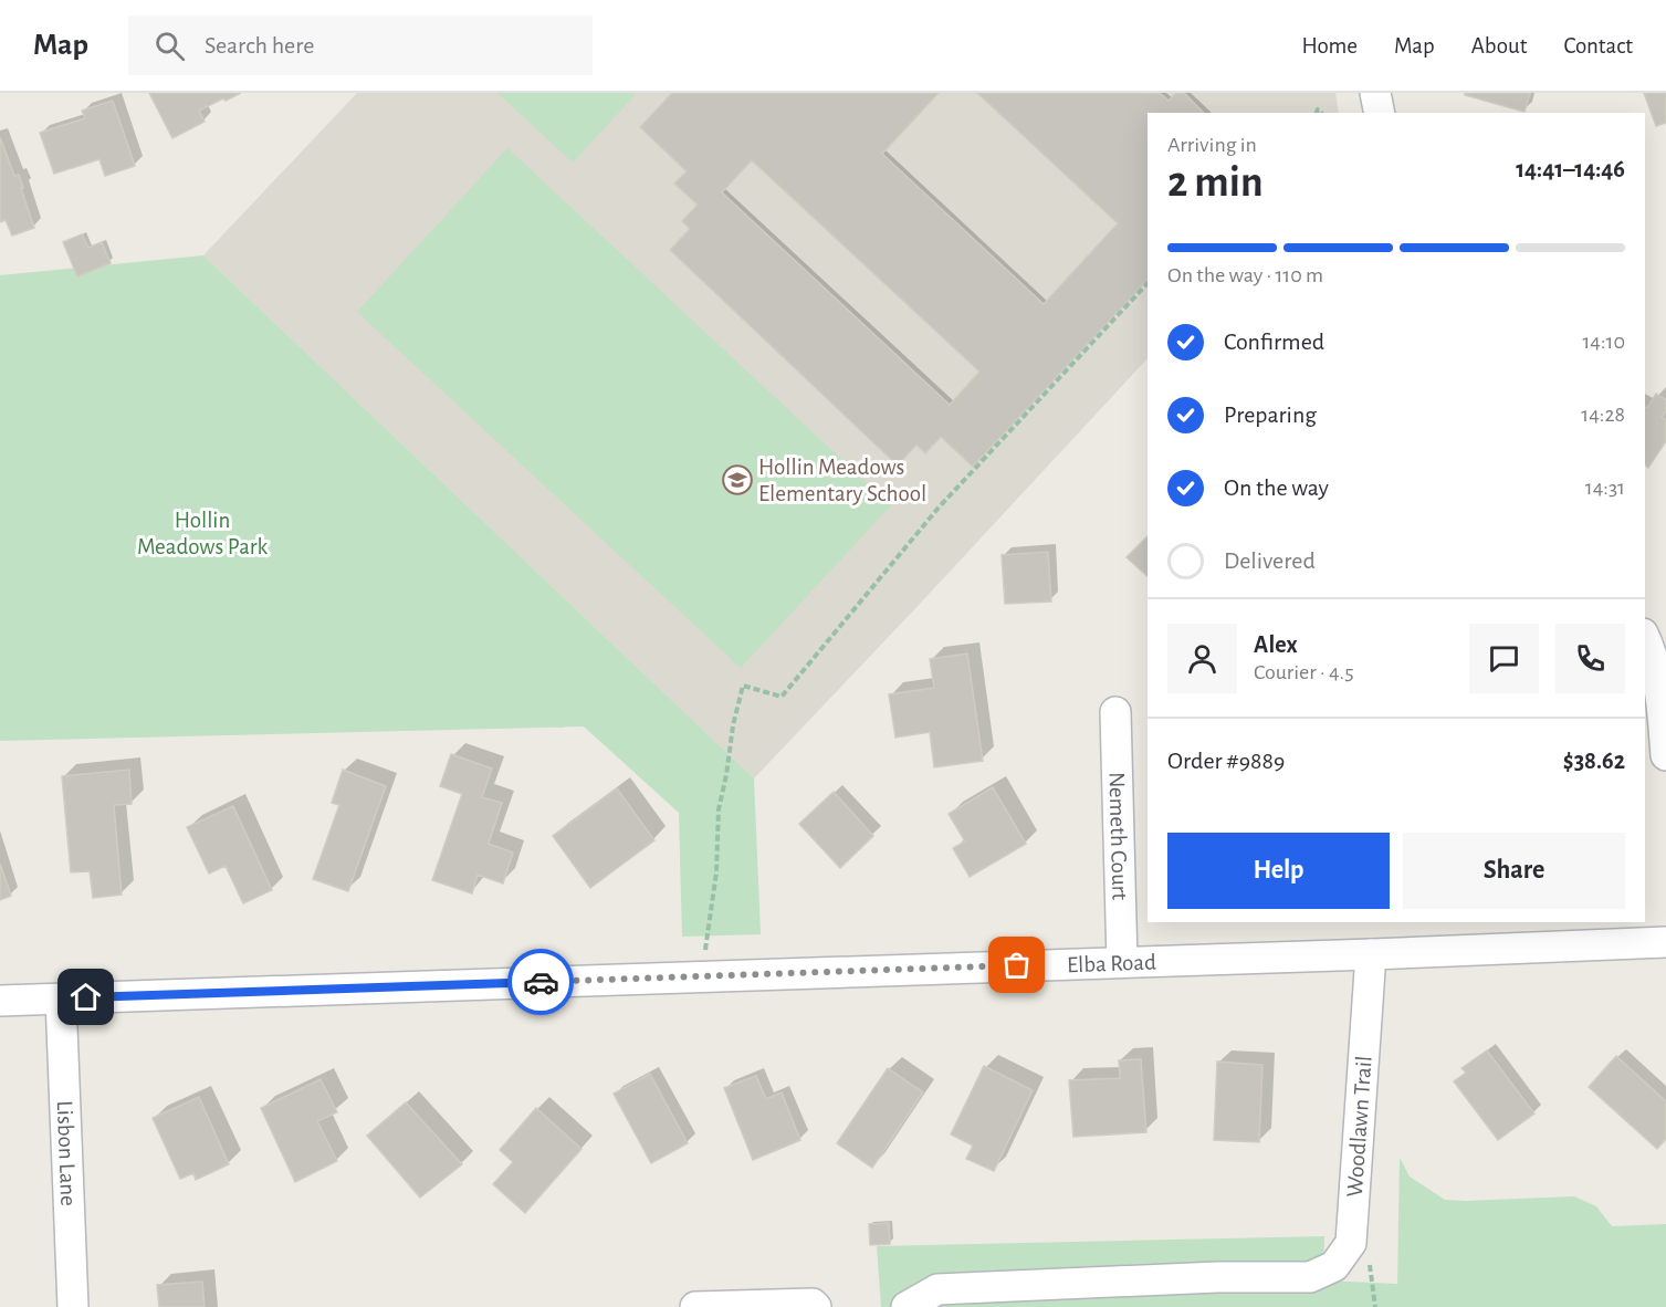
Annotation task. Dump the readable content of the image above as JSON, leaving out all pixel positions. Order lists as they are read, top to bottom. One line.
{"streets":{"street":["Nemeth Court","Elba Road","Woodlawn Trail","Lisbon Lane"]},"crossings":[["Nemeth Court","Elba Road"],["Elba Road","Woodlawn Trail"],["Elba Road","Lisbon Lane"]],"parks":["Hollin Meadows Park"],"places":{"school or university":["Hollin Meadows Elementary School"]},"page":{"header":"Map","search":"Search here","nav":["Home","Map","About","Contact"],"heading":["2 min","Arriving in","14:41–14:46"],"panel":["Alex","Courier · 4.5","Order #9889","$38.62"],"bar":"On the way · 110 m","list":[["Confirmed","14:10"],["Preparing","14:28"],["On the way","14:31"],"Delivered"],"buttons":["Help","Share"]}}
